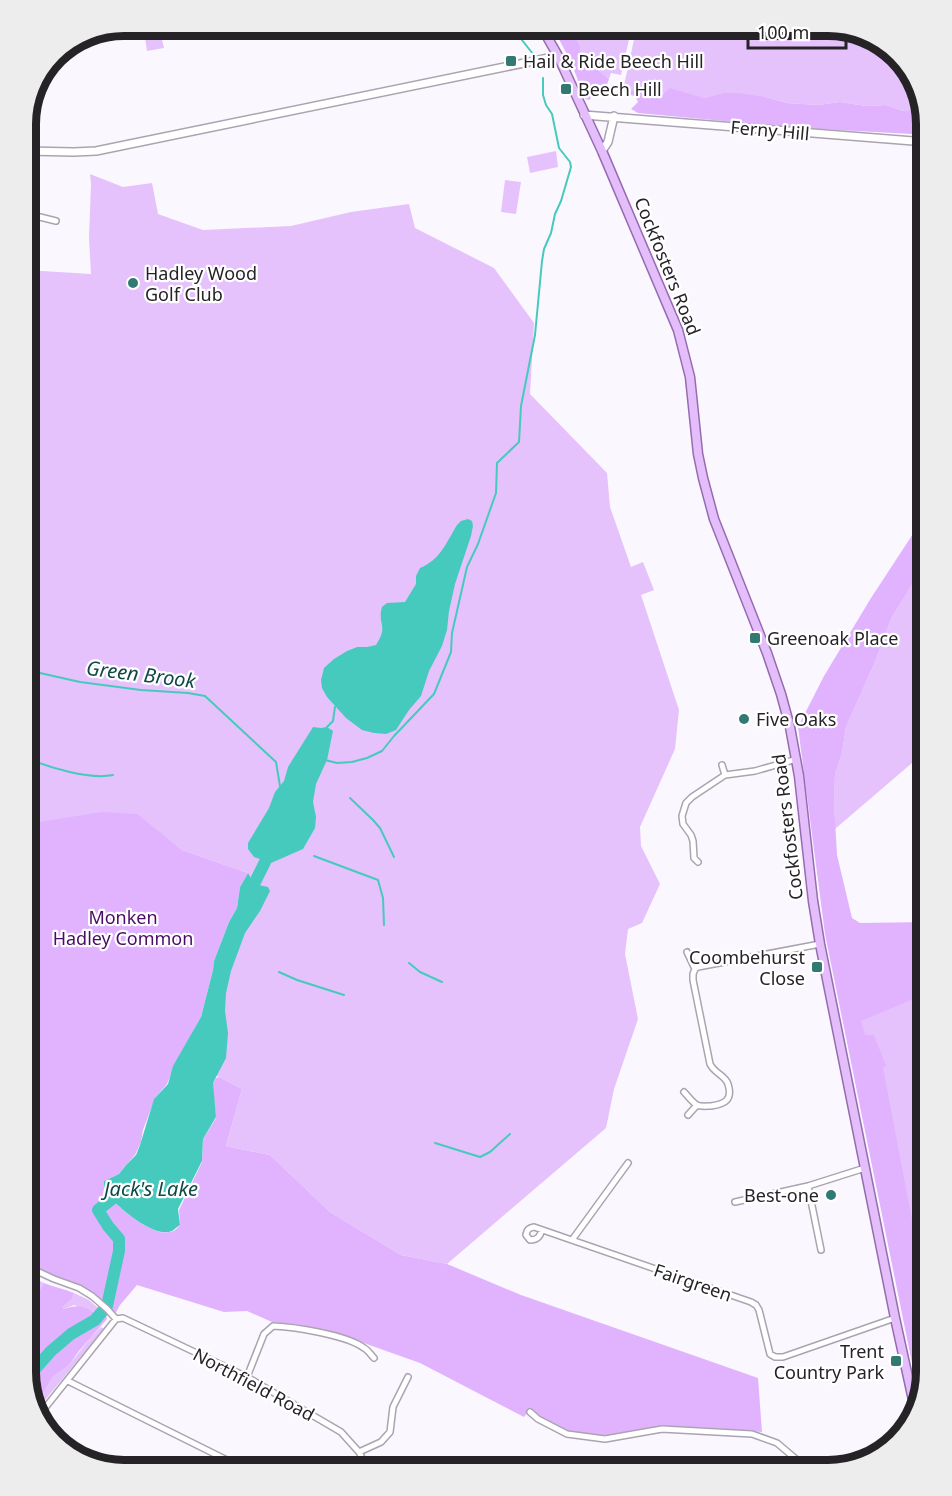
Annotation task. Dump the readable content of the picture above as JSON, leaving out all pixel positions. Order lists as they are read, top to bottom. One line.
{"streets":{"main road":["Cockfosters Road"],"street":["Ferny Hill","Fairgreen","Northfield Road"]},"crossings":[["Ferny Hill","Cockfosters Road"],["Cockfosters Road","Fairgreen"]],"water":["Green Brook","Jack's Lake"],"parks":["Monken Hadley Common"],"places":{"transit":["Hail & Ride Beech Hill","Beech Hill","Greenoak Place","Coombehurst Close","Trent Country Park"],"other":["Hadley Wood Golf Club","Five Oaks","Best-one"]},"scale_bar":"100 m"}
